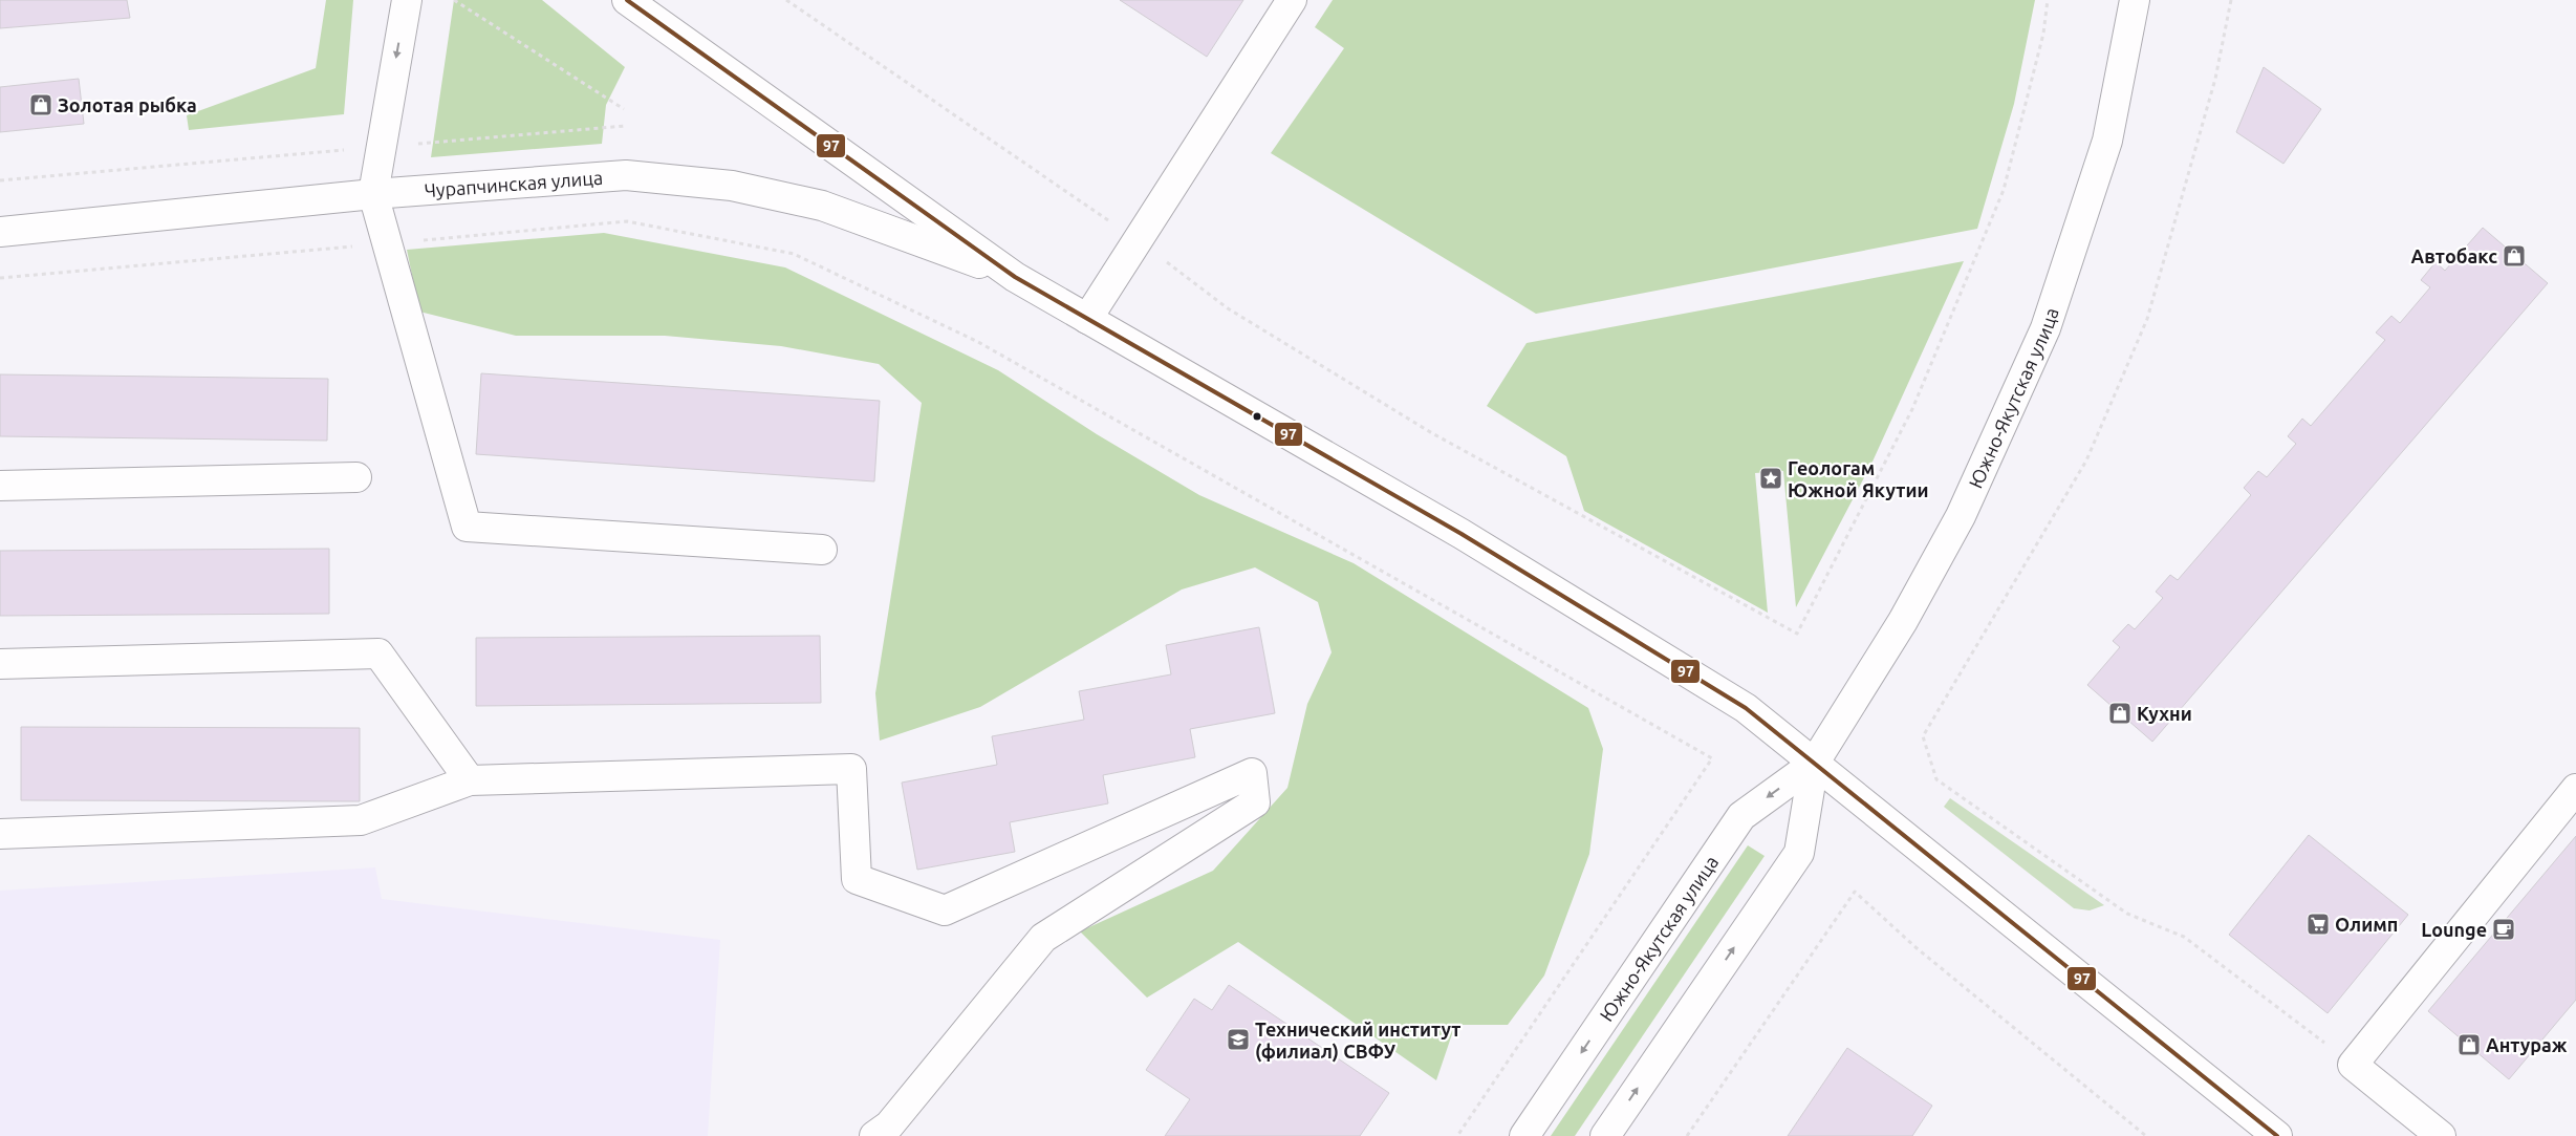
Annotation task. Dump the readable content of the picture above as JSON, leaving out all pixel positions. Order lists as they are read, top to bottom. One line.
{"streets":{"street":["Чурапчинская улица","Южно-Якутская улица"]},"places":{"shop":["Золотая рыбка","Автобакс","Кухни","Антураж"],"place":["Геологам Южной Якутии"],"supermarket":["Олимп"],"cafe":["Lounge"],"school or university":["Технический институт (филиал) СВФУ"]},"lines":["transit line 97"]}
